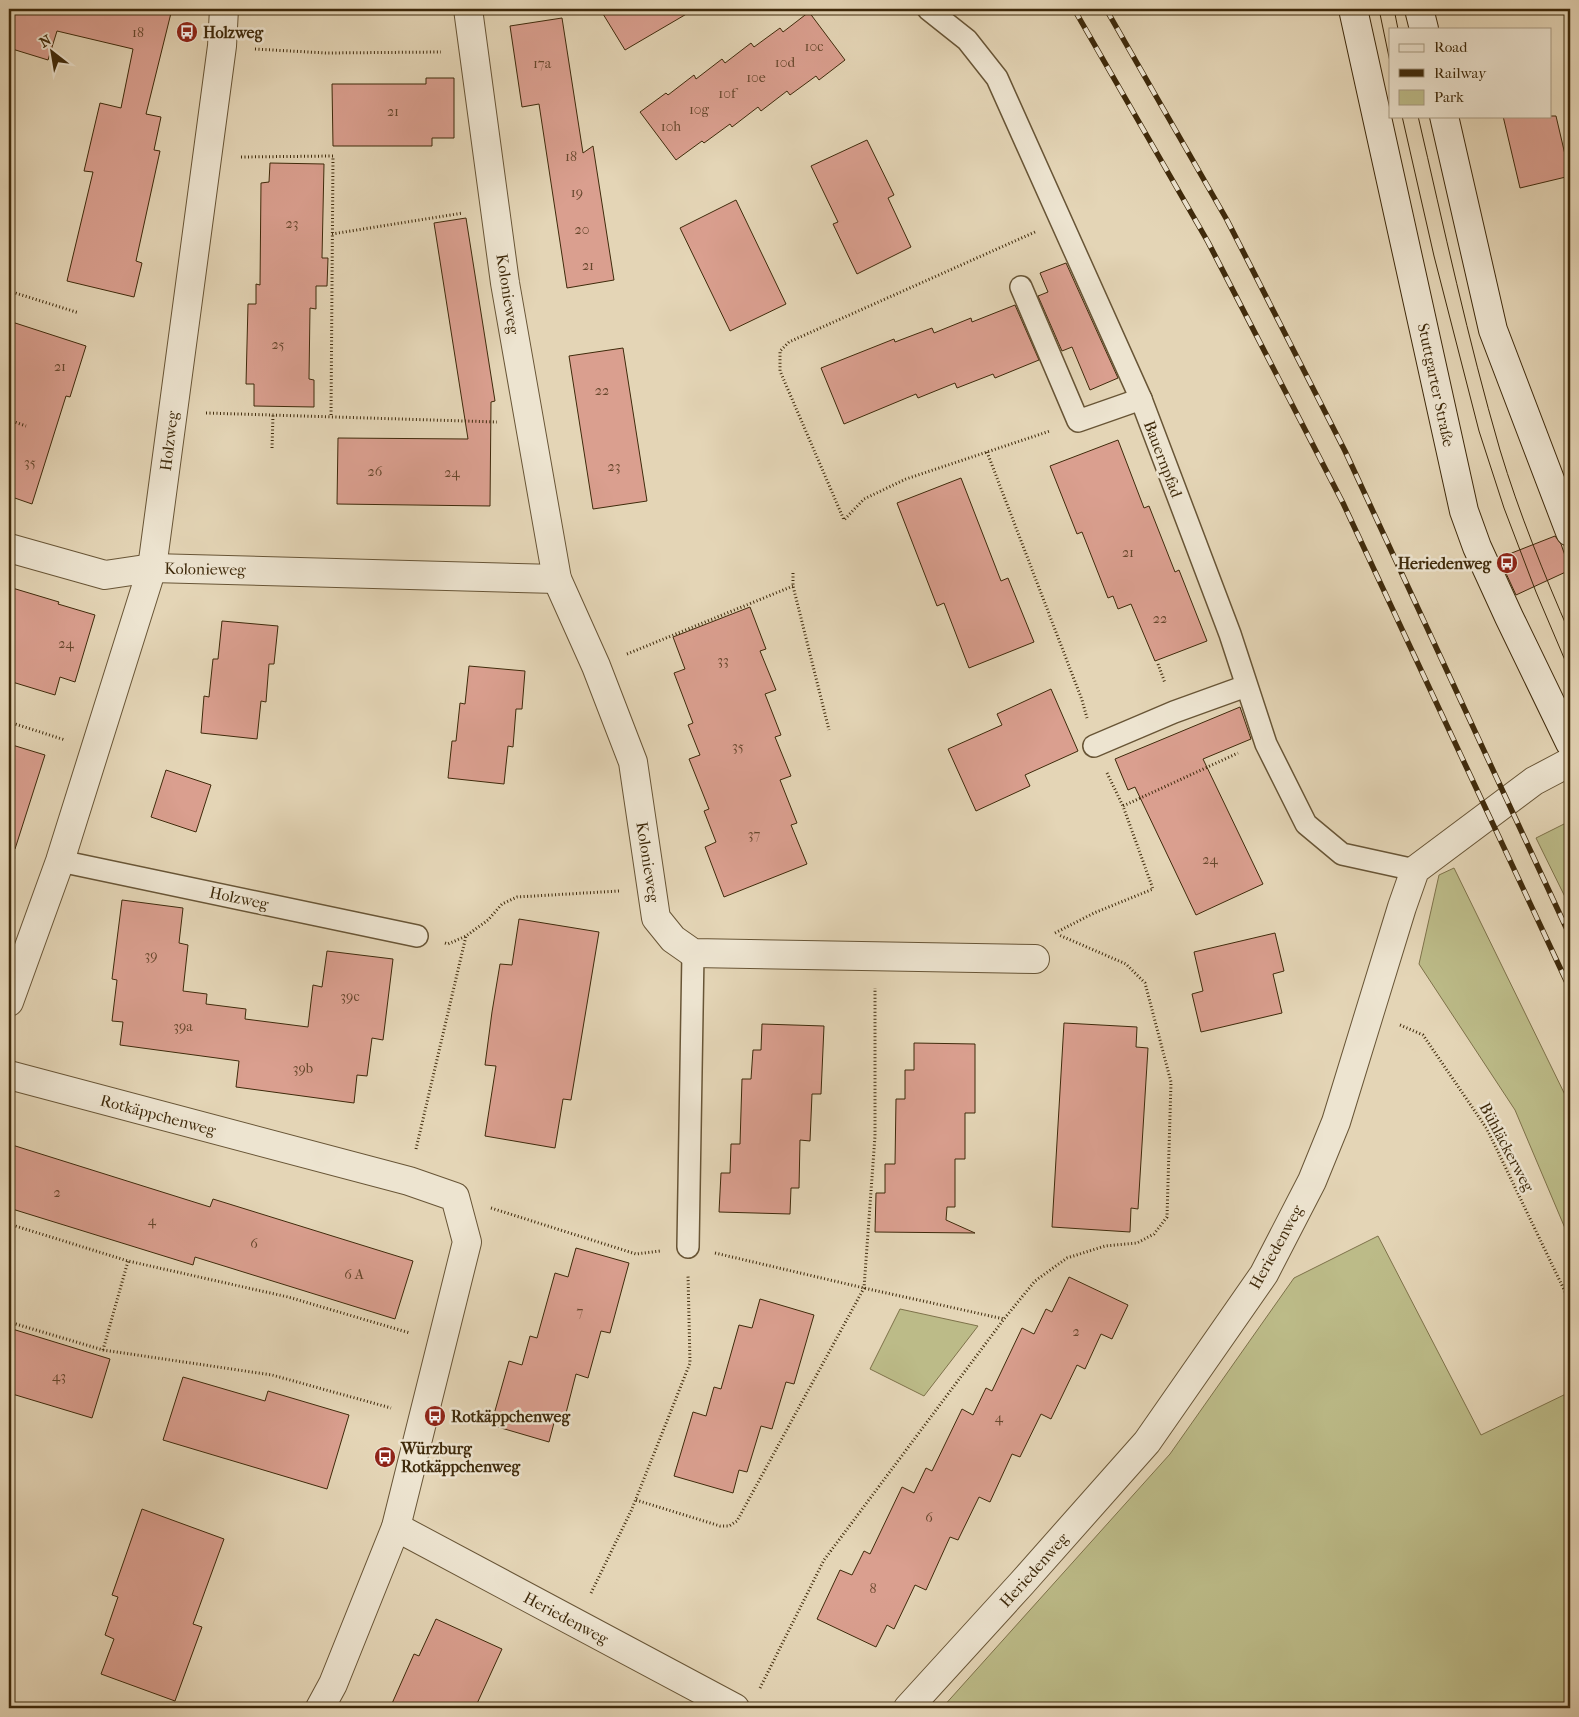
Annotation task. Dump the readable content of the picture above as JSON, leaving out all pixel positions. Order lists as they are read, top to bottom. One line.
{"streets":{"street":["Kolonieweg","Stuttgarter Straße","Holzweg","Rotkäppchenweg","Heriedenweg"],"lane":["Bauernpfad"],"path":["Bühläckerweg"]},"crossings":[["Kolonieweg","Holzweg"],["Bauernpfad","Heriedenweg"],["Bühläckerweg","Heriedenweg"]],"places":{"bus stop":["Holzweg","Heriedenweg","Rotkäppchenweg","Würzburg Rotkäppchenweg"]},"house_numbers":["18","10c","10d","17a","10e","10f","10g","21","10h","18","19","23","20","21","25","21","22","35","23","26","24","21","22","24","33","35","37","24","39","39c","39a","39b","2","4","6","6 A","7","2","43","4","6","8"],"legend":["Road","Railway","Park"],"north":"top left"}
